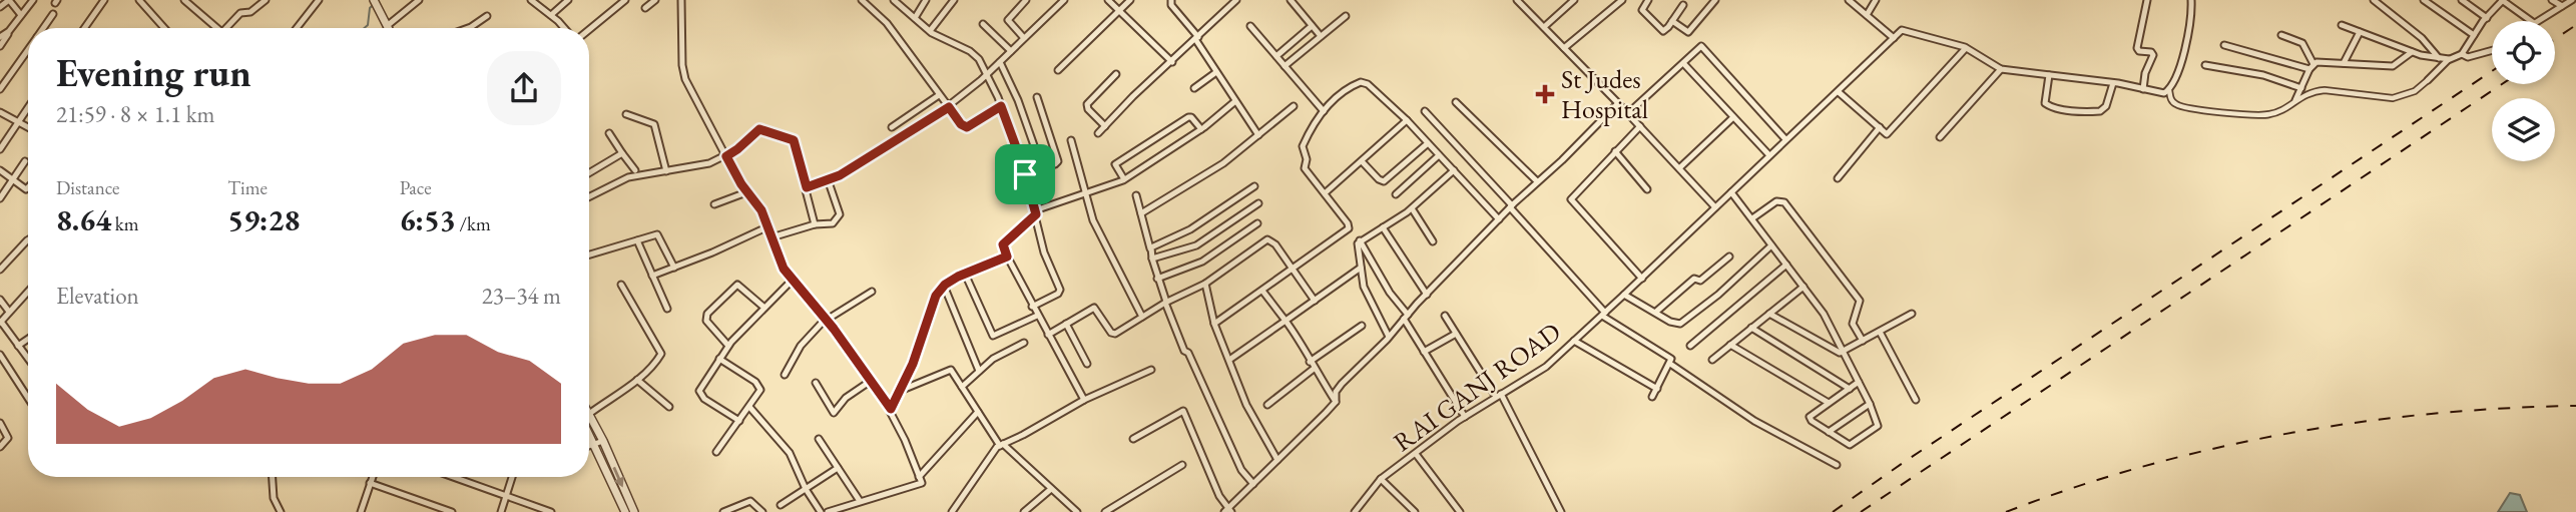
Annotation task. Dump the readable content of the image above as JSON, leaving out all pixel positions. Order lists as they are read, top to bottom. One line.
{"streets":{"street":["RAI GANJ ROAD"]},"places":{"health":["St Judes Hospital"]},"page":{"heading":["Evening run","21:59 · 8 × 1.1 km"],"stats":[["Distance","8.64 km"],["Time","59:28"],["Pace","6:53 /km"]],"chart":["Elevation","23–34 m"]}}
